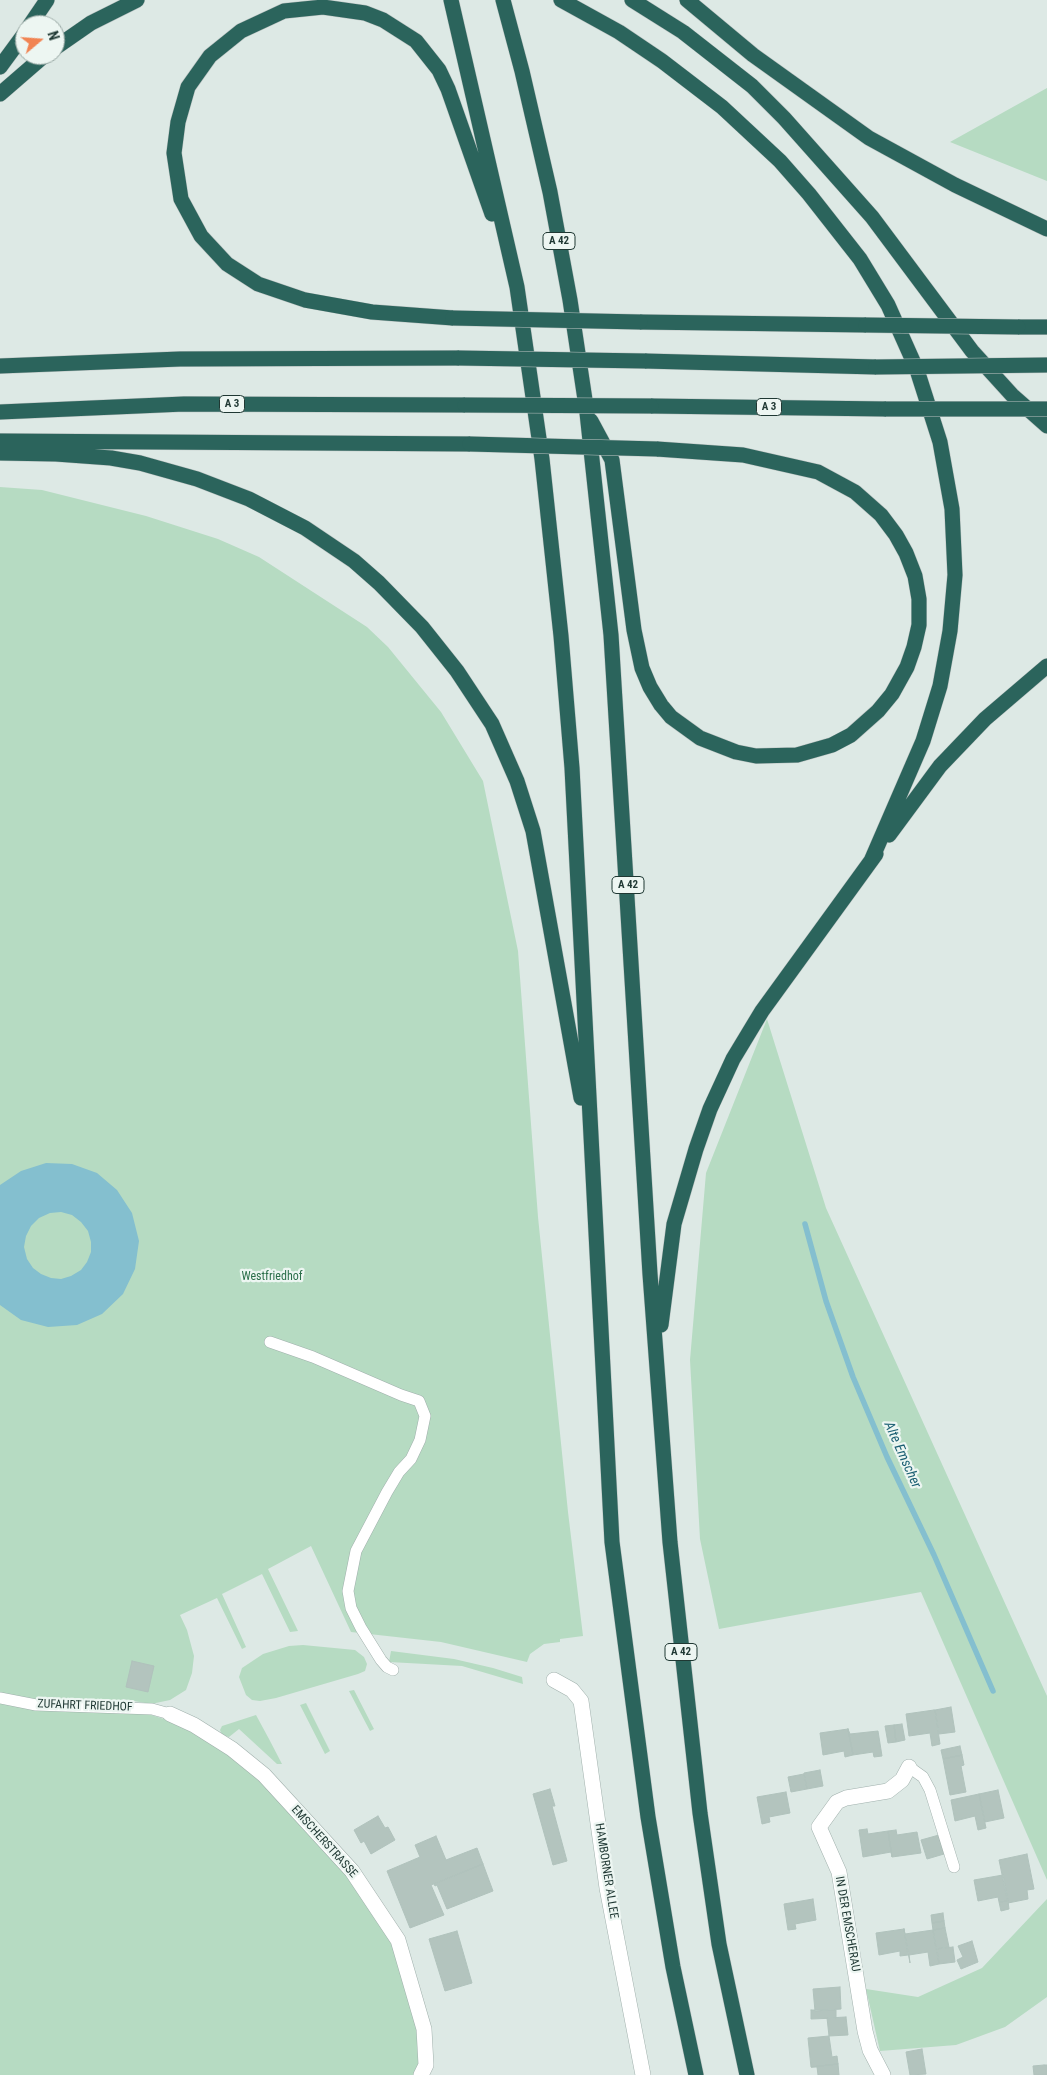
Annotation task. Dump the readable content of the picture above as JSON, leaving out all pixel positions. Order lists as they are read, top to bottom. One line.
{"streets":{"highway":["A 42","A 3"],"street":["EMSCHERSTRASSE","HAMBORNER ALLEE","IN DER EMSCHERAU"],"lane":["ZUFAHRT FRIEDHOF"]},"crossings":[["ZUFAHRT FRIEDHOF","EMSCHERSTRASSE"]],"water":["Alte Emscher"],"parks":["Westfriedhof"],"north":"right"}
